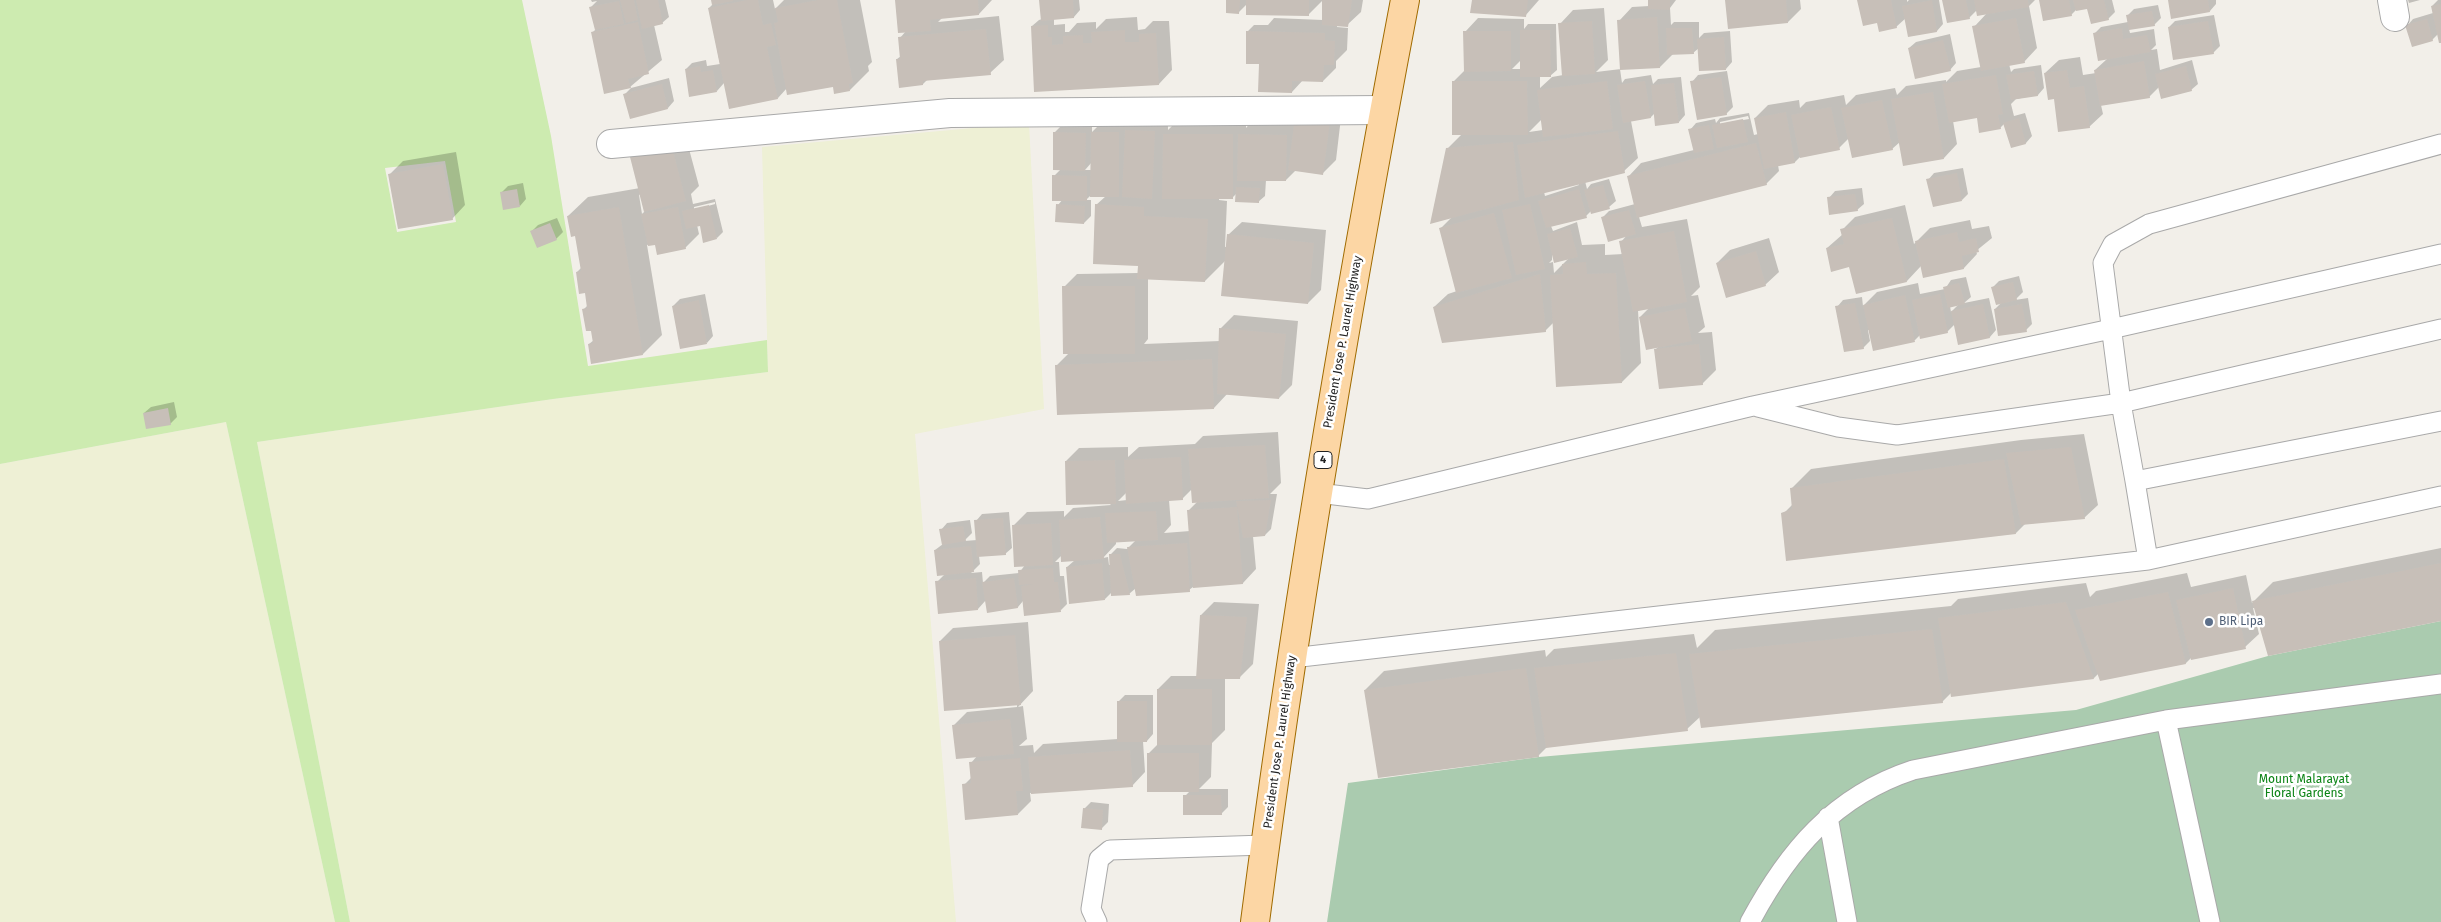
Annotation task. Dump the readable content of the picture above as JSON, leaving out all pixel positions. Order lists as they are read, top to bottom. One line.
{"streets":{"main road":["President Jose P. Laurel Highway","4"]},"parks":["Mount Malarayat Floral Gardens"],"places":["BIR Lipa"]}
